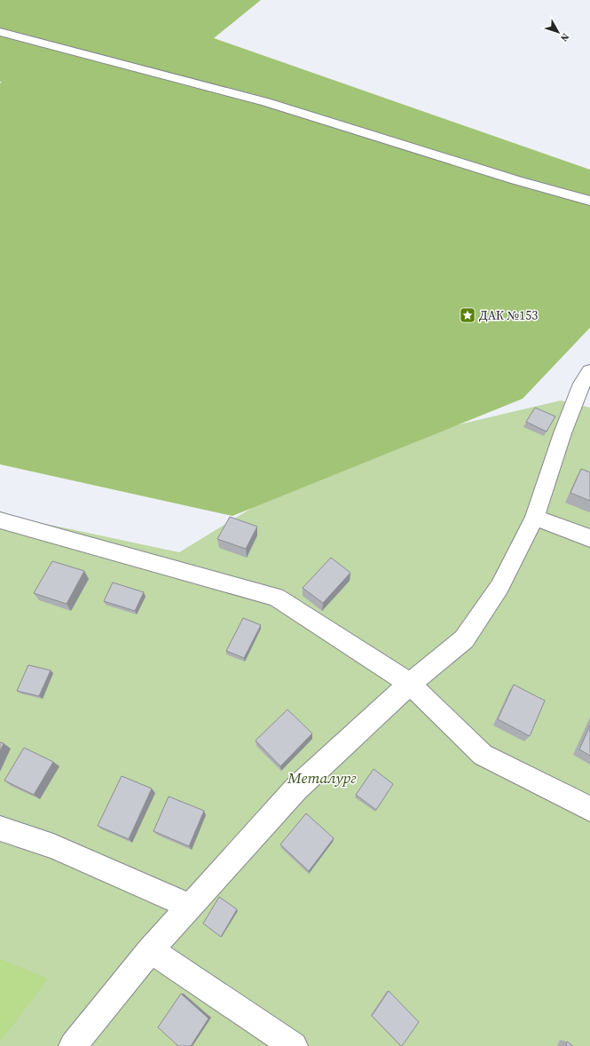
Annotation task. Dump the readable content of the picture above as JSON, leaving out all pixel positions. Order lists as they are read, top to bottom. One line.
{"parks":["Металург"],"places":{"place":["ДАК №153"]},"north":"bottom right"}
